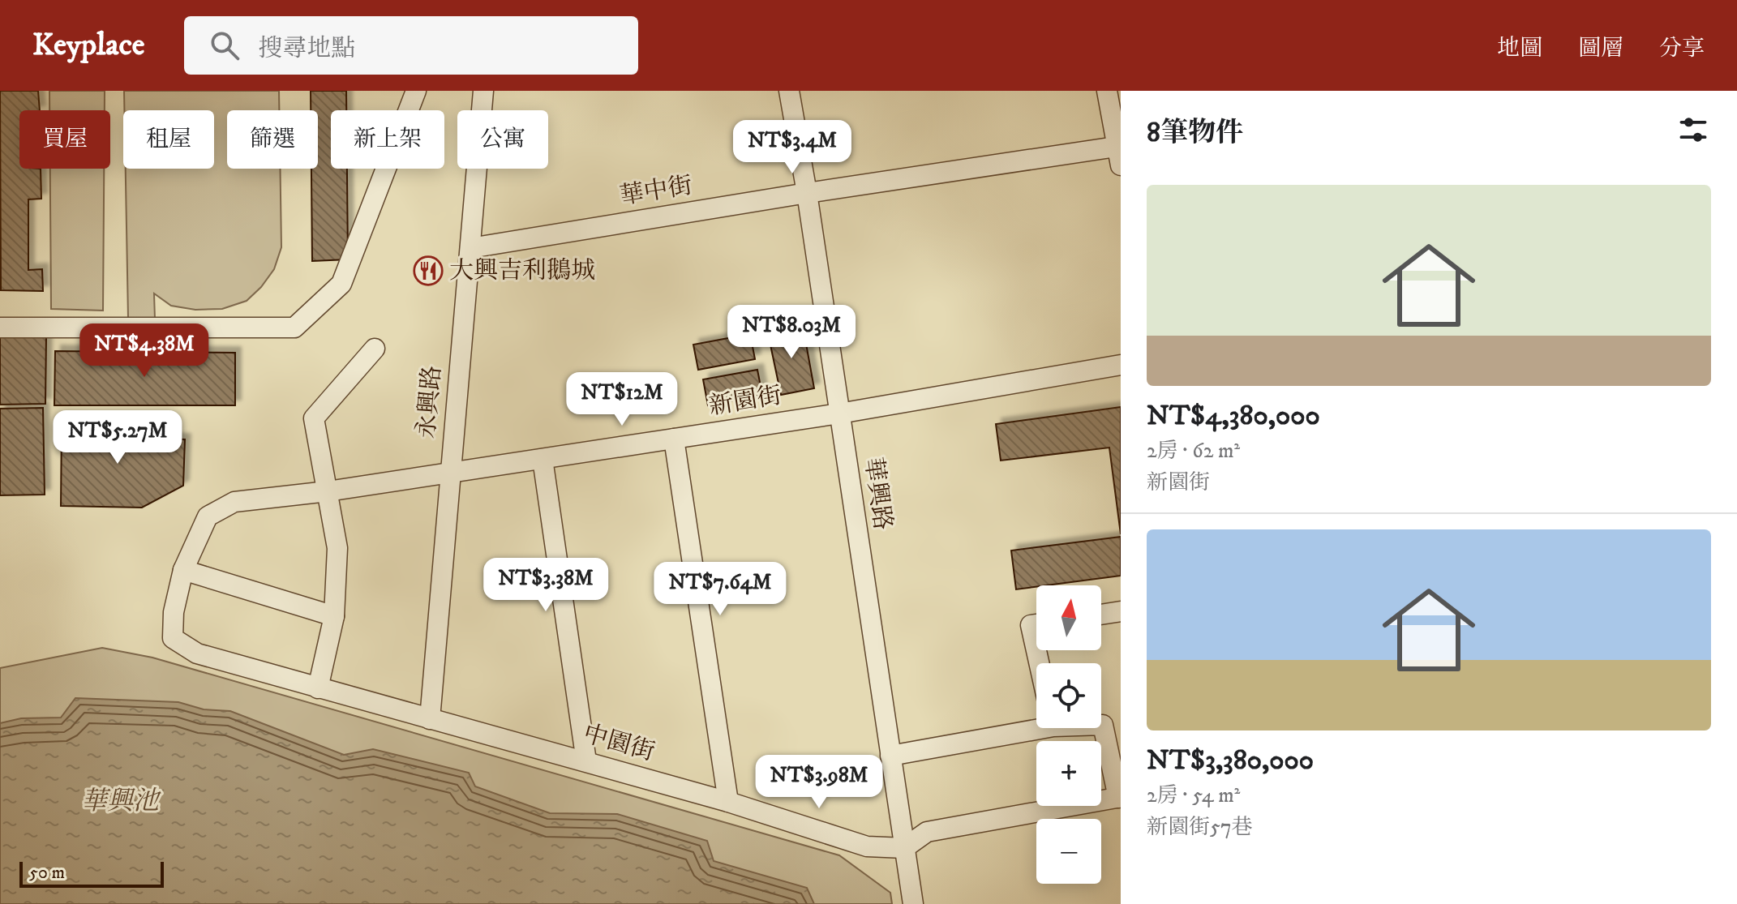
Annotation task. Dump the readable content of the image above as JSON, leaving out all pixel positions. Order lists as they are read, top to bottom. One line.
{"streets":{"street":["華中街","新園街","永興路","華興路","中園街"]},"crossings":[["華中街","永興路"],["華中街","華興路"],["新園街","永興路"],["新園街","華興路"],["新園街","中園街"],["永興路","中園街"],["華興路","中園街"]],"water":["華興池"],"places":{"restaurant":["大興吉利鵝城"]},"scale_bar":"50 m","north":"top","page":{"header":"Keyplace","search":"搜尋地點","nav":["地圖","圖層","分享"],"heading":"8筆物件","chip":["買屋","租屋","篩選","新上架","公寓"],"price":["NT$3.4M","NT$8.03M","NT$4.38M","NT$12M","NT$5.27M","NT$3.38M","NT$7.64M","NT$3.98M"],"list":[{"name":"NT$4,380,000","note":"2房 · 62 m² · 新園街"},{"name":"NT$3,380,000","note":"2房 · 54 m² · 新園街57巷"}],"map_buttons":["+","−"],"scale":"50 m"}}
